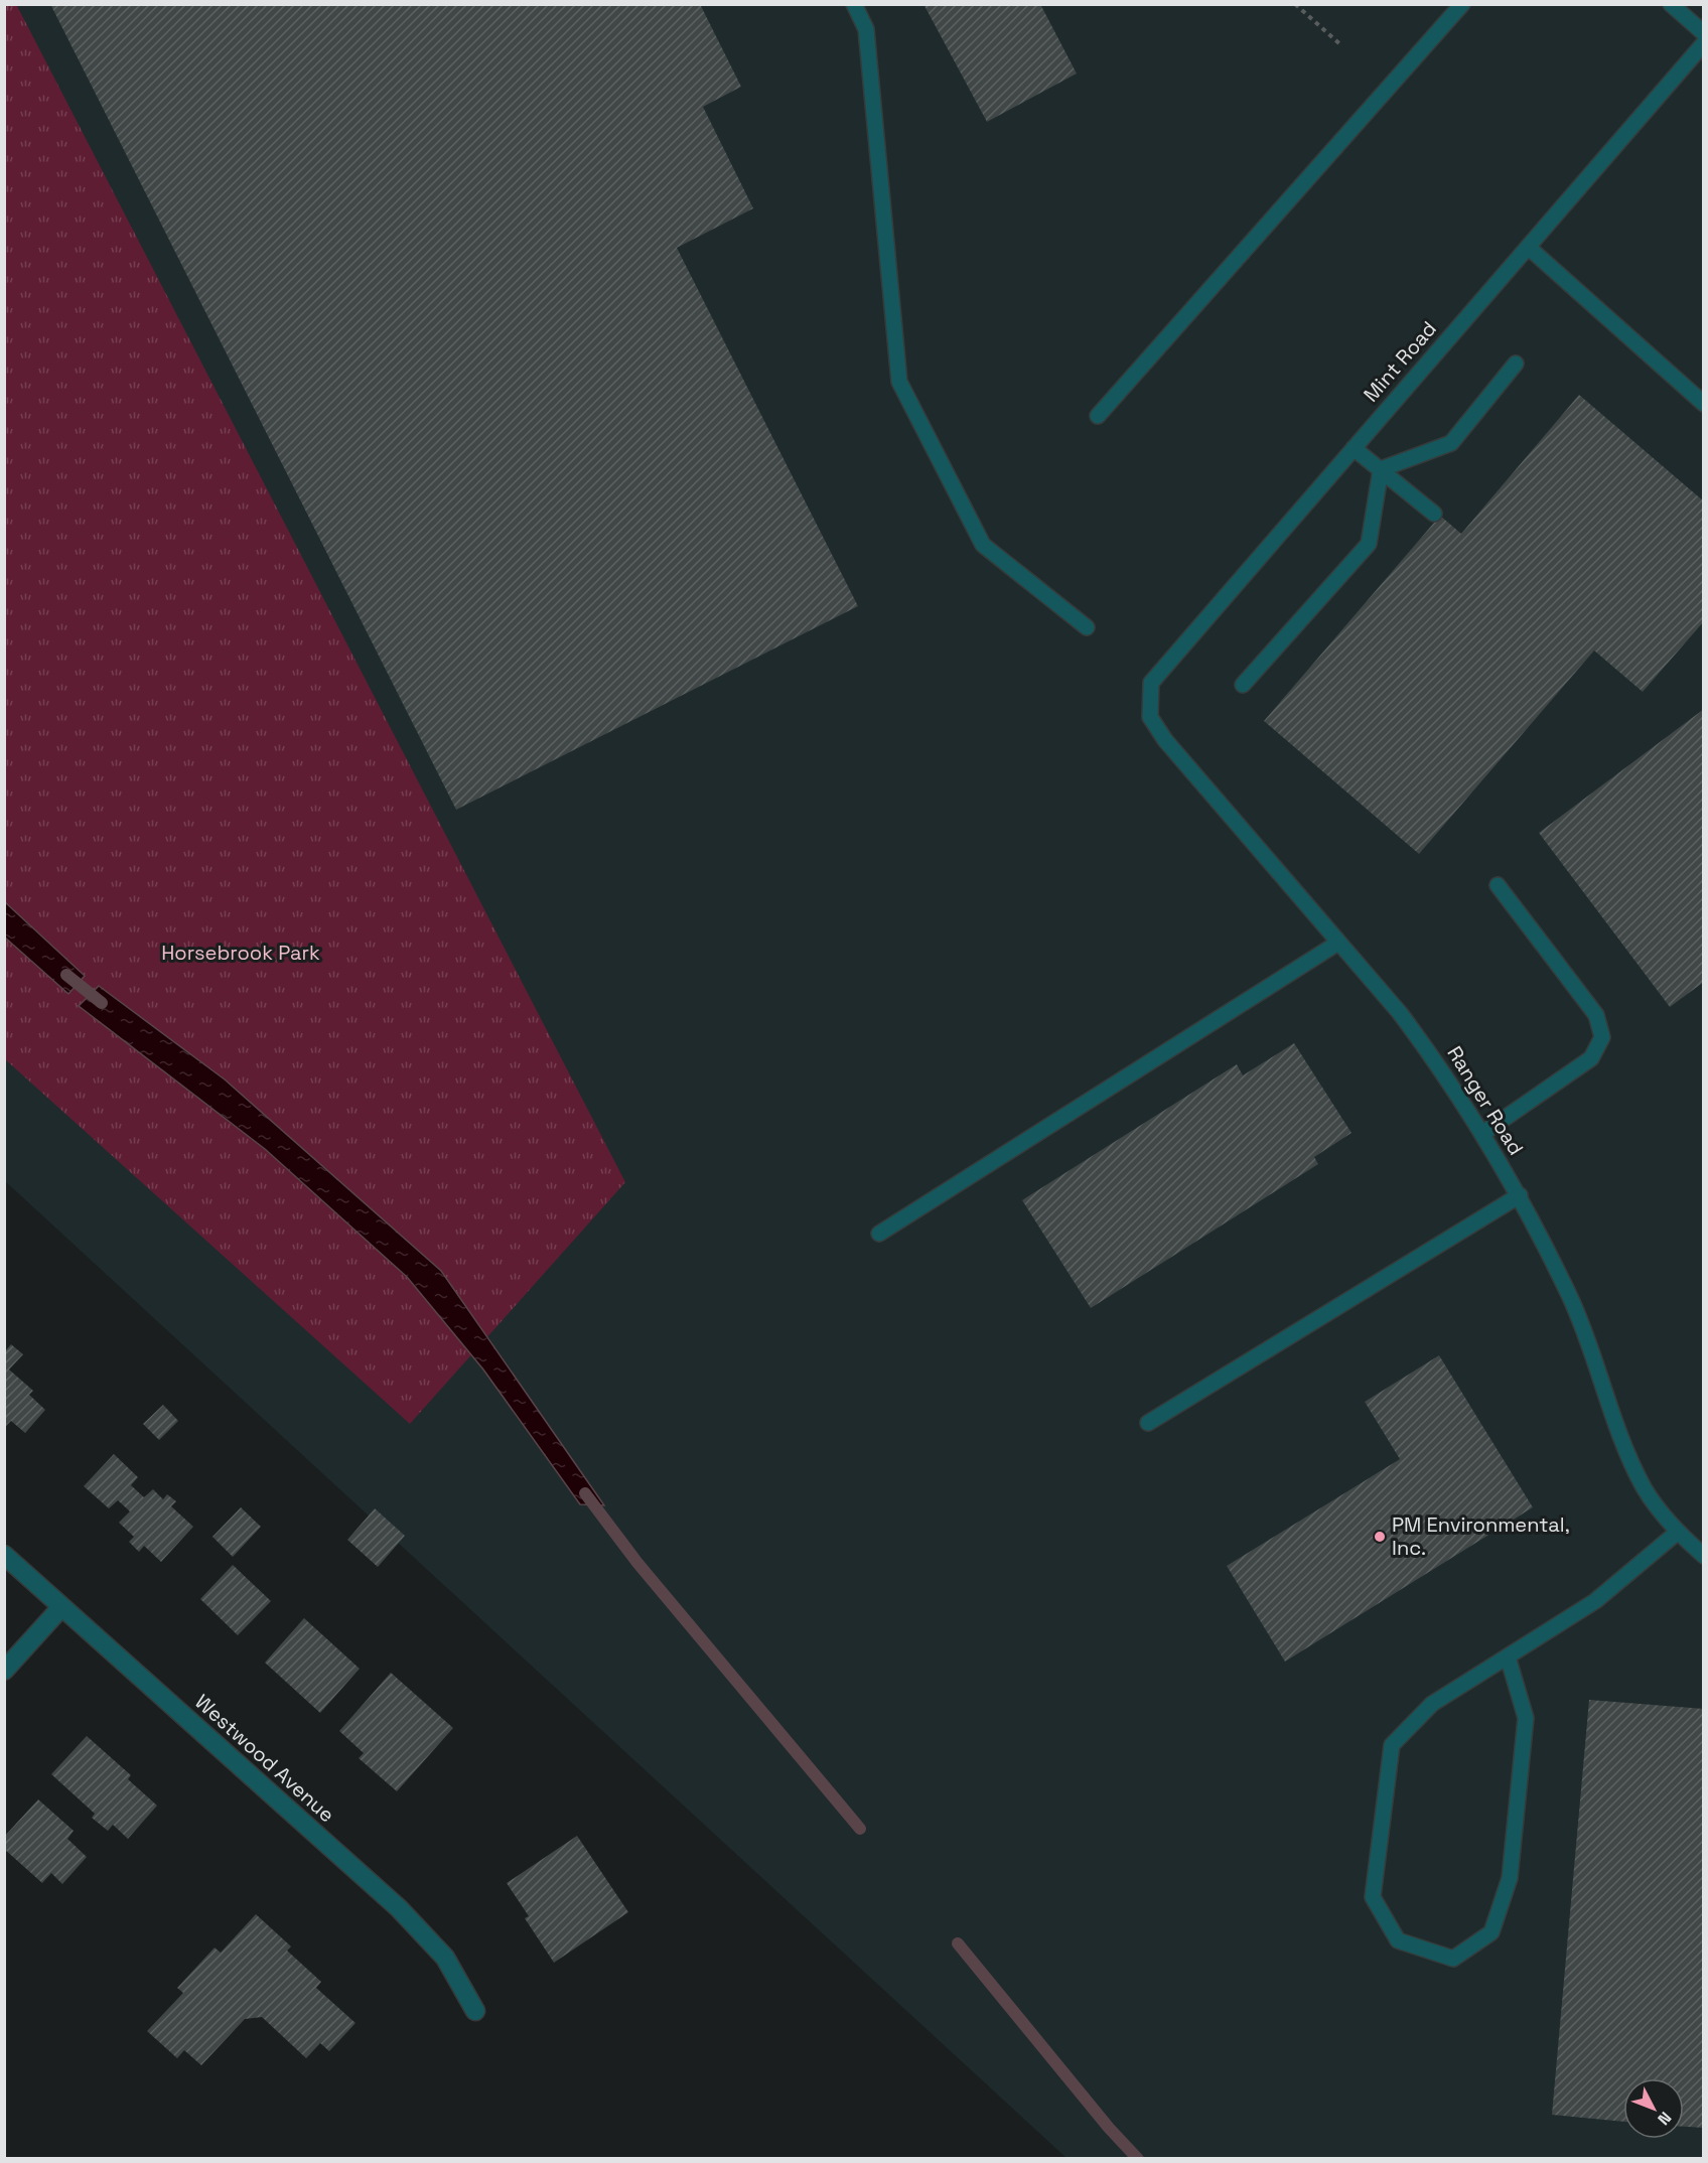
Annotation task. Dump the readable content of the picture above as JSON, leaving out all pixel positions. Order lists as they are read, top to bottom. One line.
{"streets":{"street":["Westwood Avenue"],"lane":["Mint Road","Ranger Road"]},"crossings":[["Mint Road","Ranger Road"]],"parks":["Horsebrook Park"],"places":["PM Environmental, Inc."],"north":"bottom right"}
